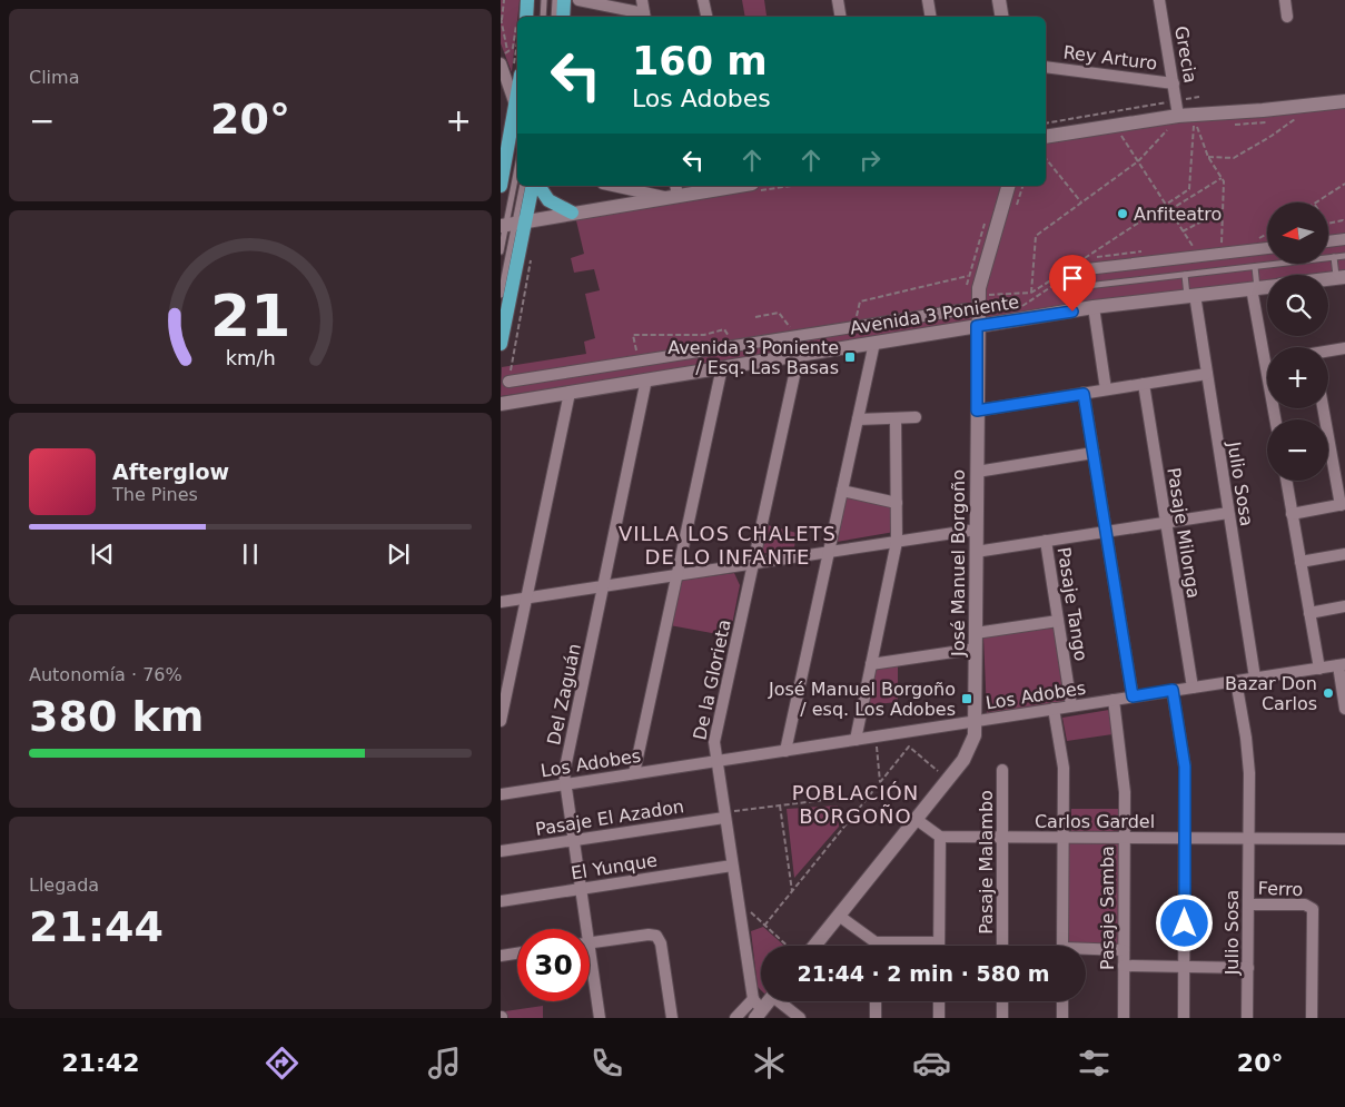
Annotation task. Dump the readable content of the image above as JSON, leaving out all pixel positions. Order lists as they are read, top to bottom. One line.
{"streets":{"main road":["Avenida 3 Poniente","José Manuel Borgoño"],"street":["Grecia","Rey Arturo","Julio Sosa","Pasaje Milonga","Pasaje Tango","De la Glorieta","Del Zaguán","Los Adobes","Pasaje El Azadon","Carlos Gardel","Pasaje Malambo","El Yunque","Ferro","Pasaje Samba"]},"crossings":[["Grecia","Rey Arturo"],["Avenida 3 Poniente","Julio Sosa"],["Avenida 3 Poniente","José Manuel Borgoño"],["Avenida 3 Poniente","De la Glorieta"],["Avenida 3 Poniente","Del Zaguán"],["Julio Sosa","Los Adobes"],["Julio Sosa","Carlos Gardel"],["Julio Sosa","Ferro"],["Pasaje Milonga","Los Adobes"],["José Manuel Borgoño","Los Adobes"],["Pasaje Tango","Los Adobes"],["De la Glorieta","Los Adobes"],["De la Glorieta","Pasaje El Azadon"],["De la Glorieta","El Yunque"],["Del Zaguán","Los Adobes"],["Del Zaguán","Pasaje El Azadon"],["Del Zaguán","El Yunque"],["Los Adobes","Pasaje Samba"],["Carlos Gardel","Pasaje Malambo"],["Carlos Gardel","Pasaje Samba"]],"districts":["VILLA LOS CHALETS DE LO INFANTE","POBLACIÓN BORGOÑO"],"places":{"other":["Anfiteatro","Bazar Don Carlos"],"transit":["Avenida 3 Poniente / Esq. Las Basas","José Manuel Borgoño / esq. Los Adobes"]},"north":"left","page":{"tile":["Clima",["Autonomía · 76%","380 km"],["Llegada","21:44"]],"turn":["160 m","Los Adobes"],"heat":["−","20°","+"],"map_buttons":["+","−"],"song":["Afterglow","The Pines"],"limit":"30","trip":"21:44 · 2 min · 580 m","tabs":["21:42","20°"],"gauge":["21","km/h"]}}
